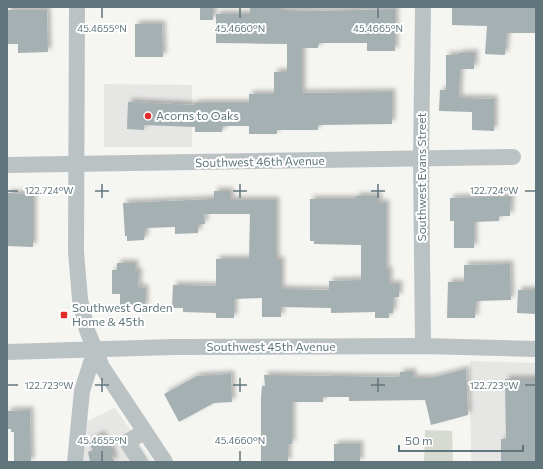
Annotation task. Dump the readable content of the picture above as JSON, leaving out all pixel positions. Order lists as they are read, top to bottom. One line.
{"streets":{"street":["Southwest 46th Avenue","Southwest Evans Street","Southwest 45th Avenue"]},"crossings":[["Southwest 46th Avenue","Southwest Evans Street"],["Southwest Evans Street","Southwest 45th Avenue"]],"places":{"other":["Acorns to Oaks"],"transit":["Southwest Garden Home & 45th"]},"scale_bar":"50 m","coordinates":["45.4655°N","45.4660°N","45.4665°N","122.724°W","122.723°W"]}
